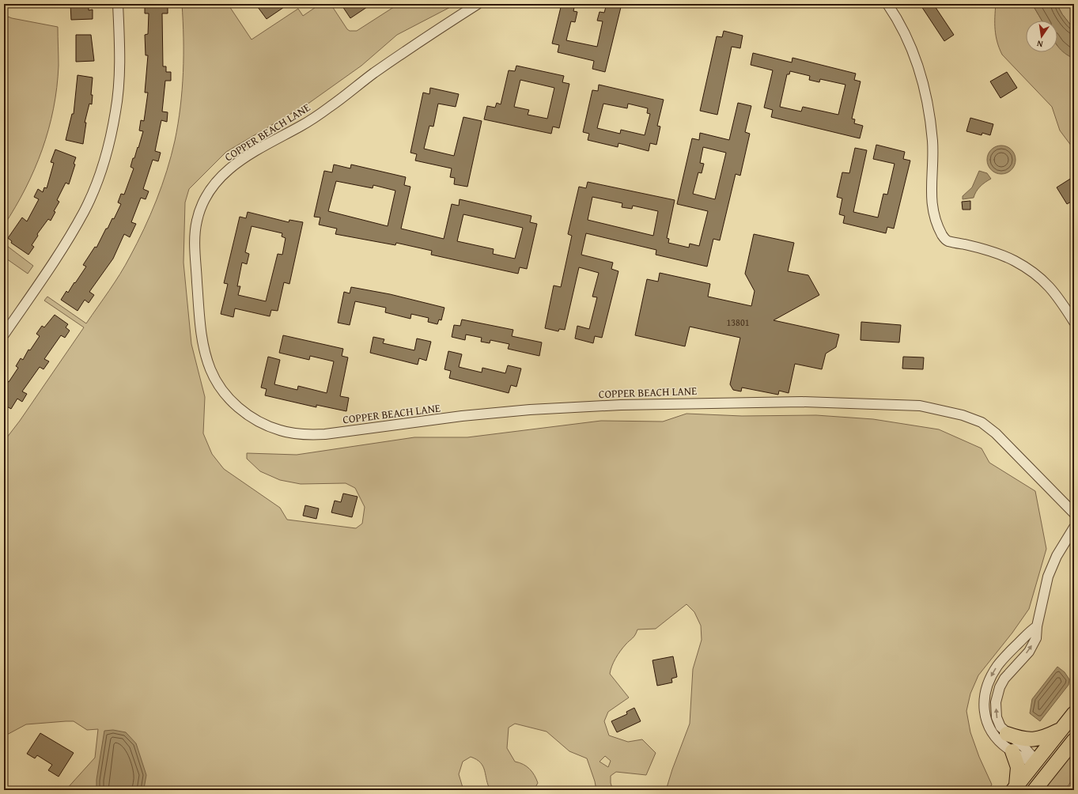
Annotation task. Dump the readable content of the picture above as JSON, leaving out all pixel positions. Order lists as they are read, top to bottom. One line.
{"streets":{"street":["COPPER BEACH LANE"]},"house_numbers":["13801"],"north":"bottom"}
